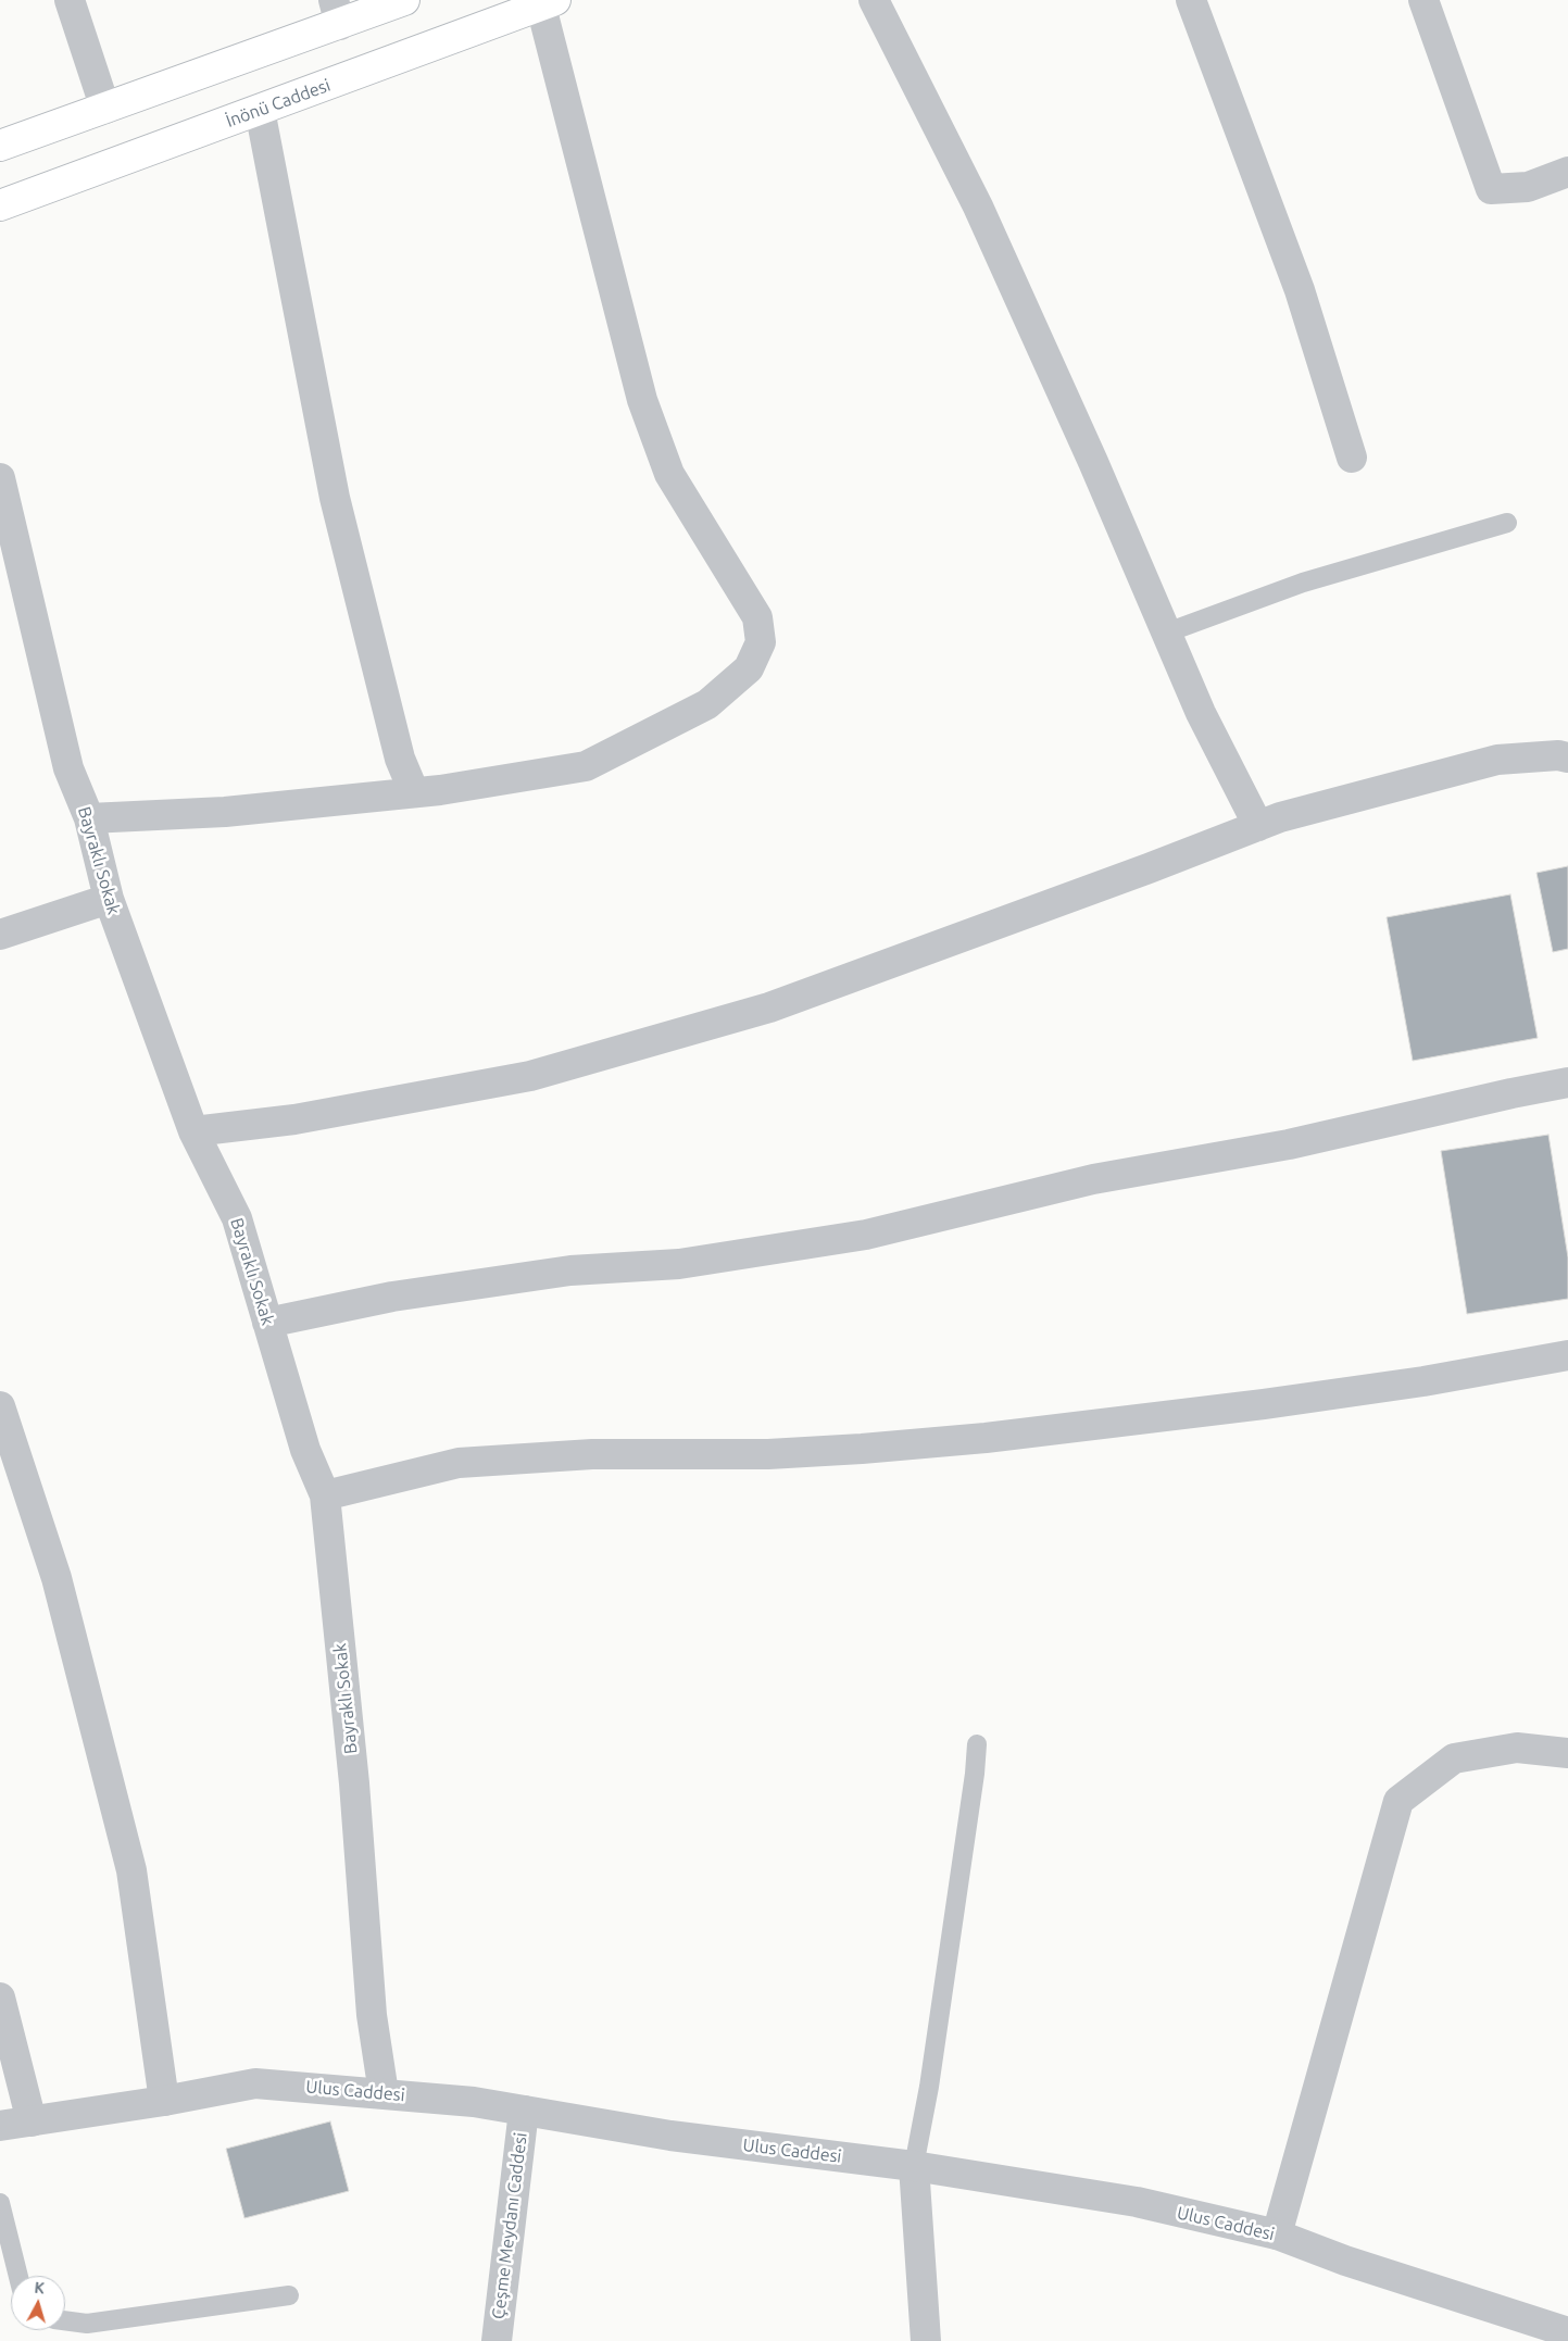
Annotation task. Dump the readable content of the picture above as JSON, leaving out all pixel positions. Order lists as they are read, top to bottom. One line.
{"streets":{"main road":["İnönü Caddesi"],"street":["Bayraklı Sokak","Ulus Caddesi","Çeşme Meydanı Caddesi"]},"crossings":[["Bayraklı Sokak","Ulus Caddesi"],["Ulus Caddesi","Çeşme Meydanı Caddesi"]],"north":"top"}
